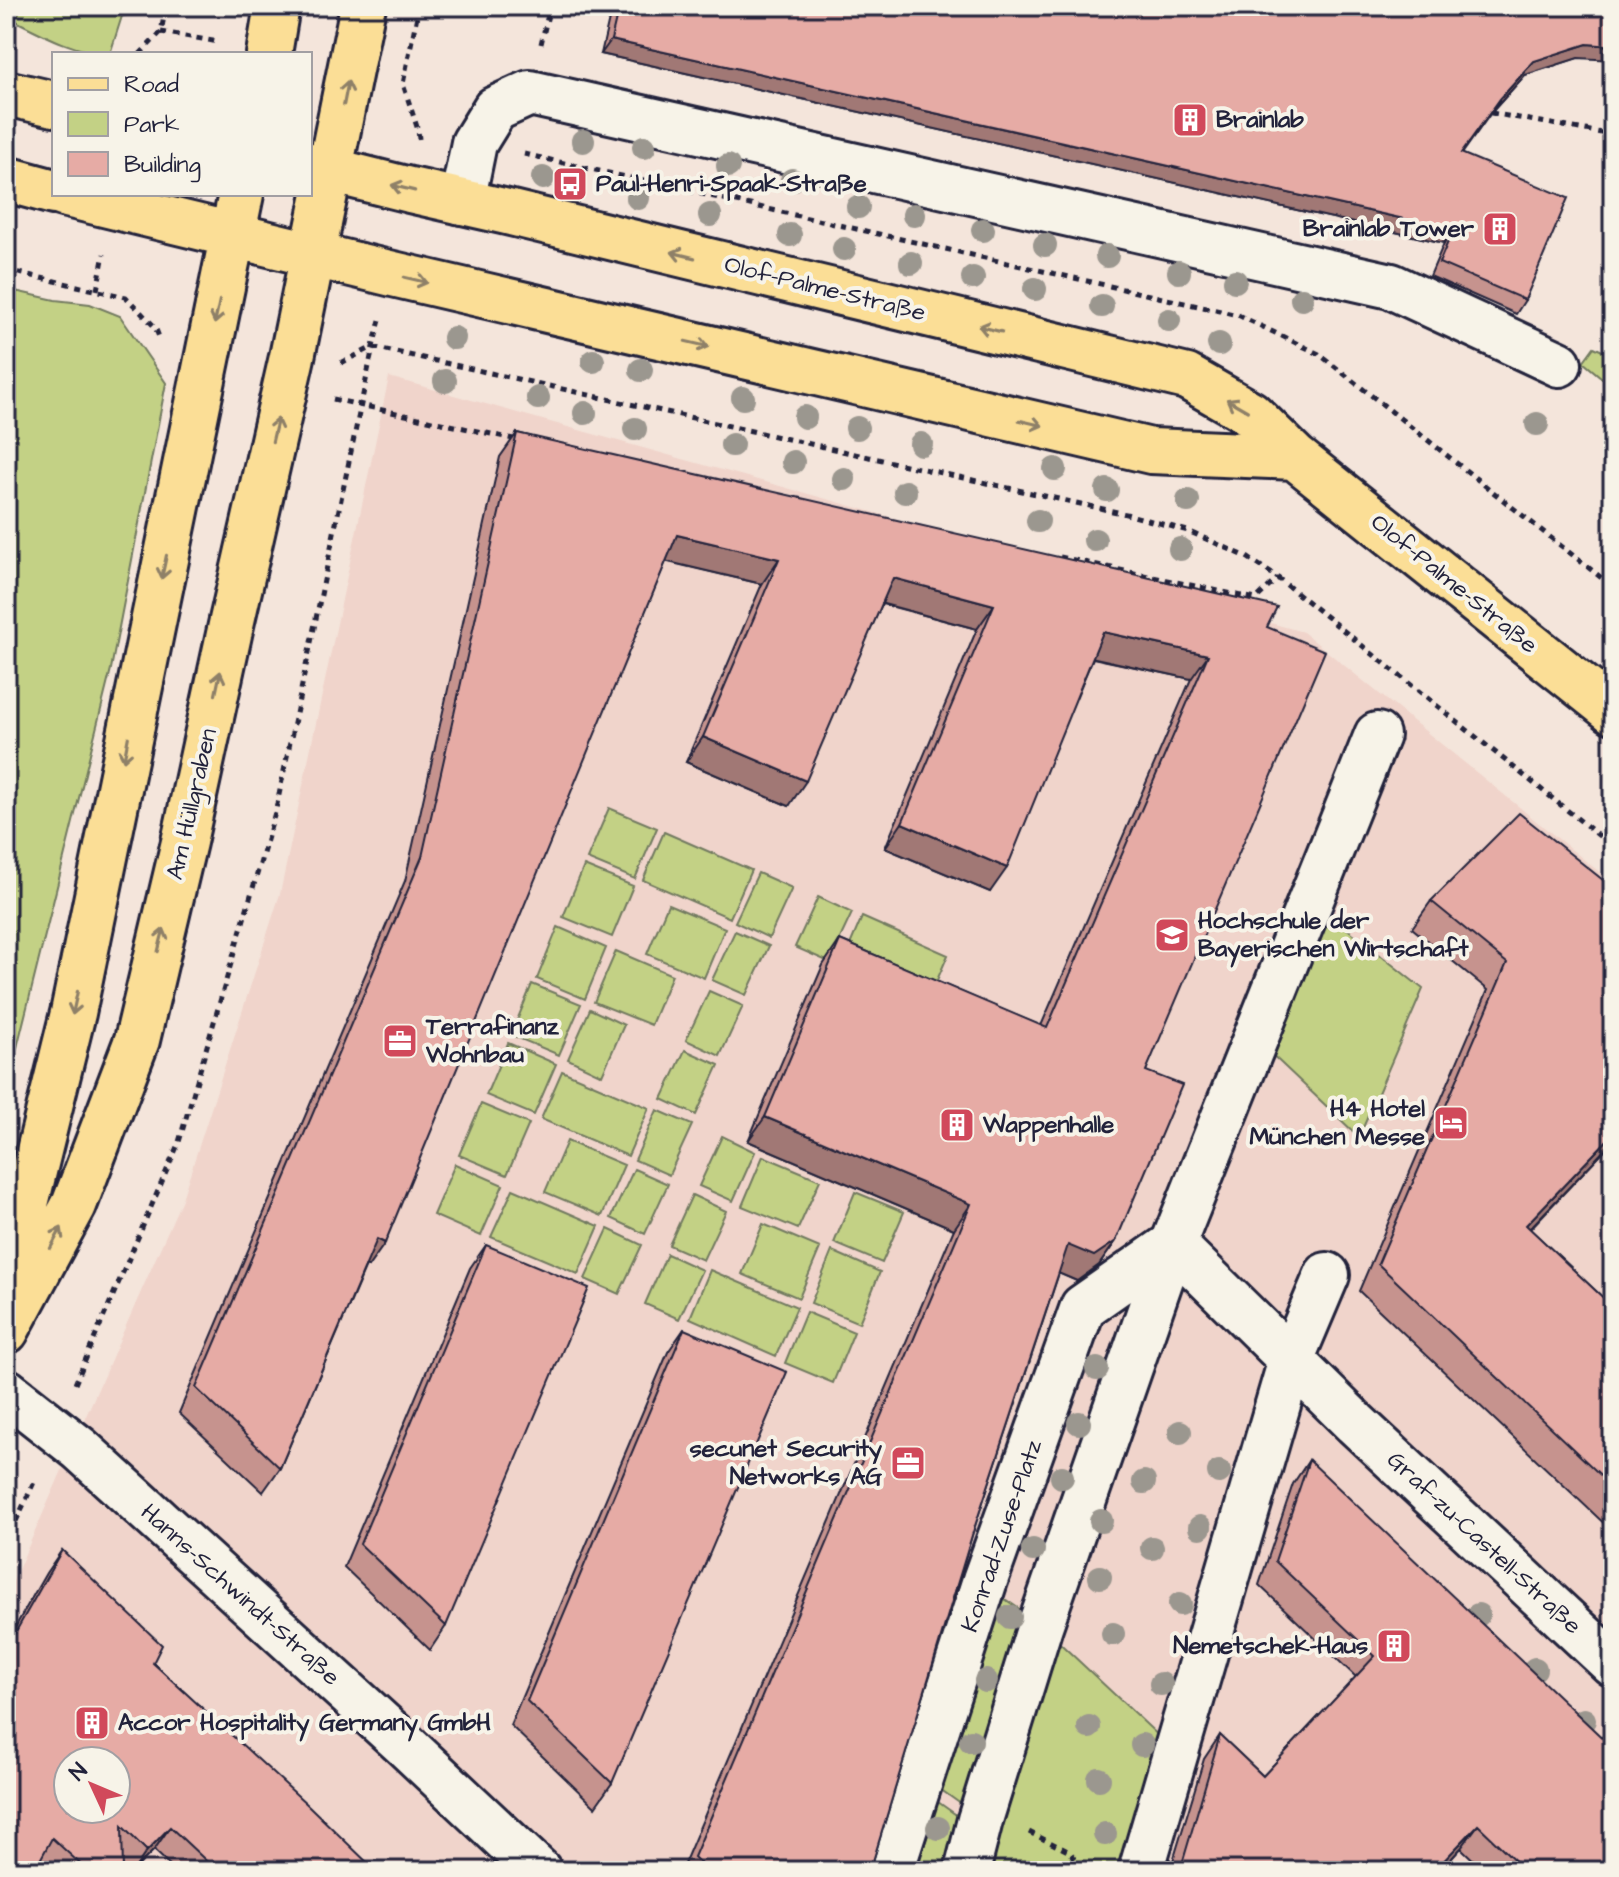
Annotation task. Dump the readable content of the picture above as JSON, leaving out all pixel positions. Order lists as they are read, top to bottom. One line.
{"streets":{"main road":["Olof-Palme-Straße","Am Hüllgraben"],"street":["Konrad-Zuse-Platz","Graf-zu-Castell-Straße","Hanns-Schwindt-Straße"]},"places":{"building":["Brainlab","Brainlab Tower","Wappenhalle","Nemetschek-Haus","Accor Hospitality Germany GmbH"],"bus stop":["Paul-Henri-Spaak-Straße"],"school or university":["Hochschule der Bayerischen Wirtschaft"],"office":["Terrafinanz Wohnbau","secunet Security Networks AG"],"hotel":["H4 Hotel München Messe"]},"legend":["Road","Park","Building"],"north":"top left"}
